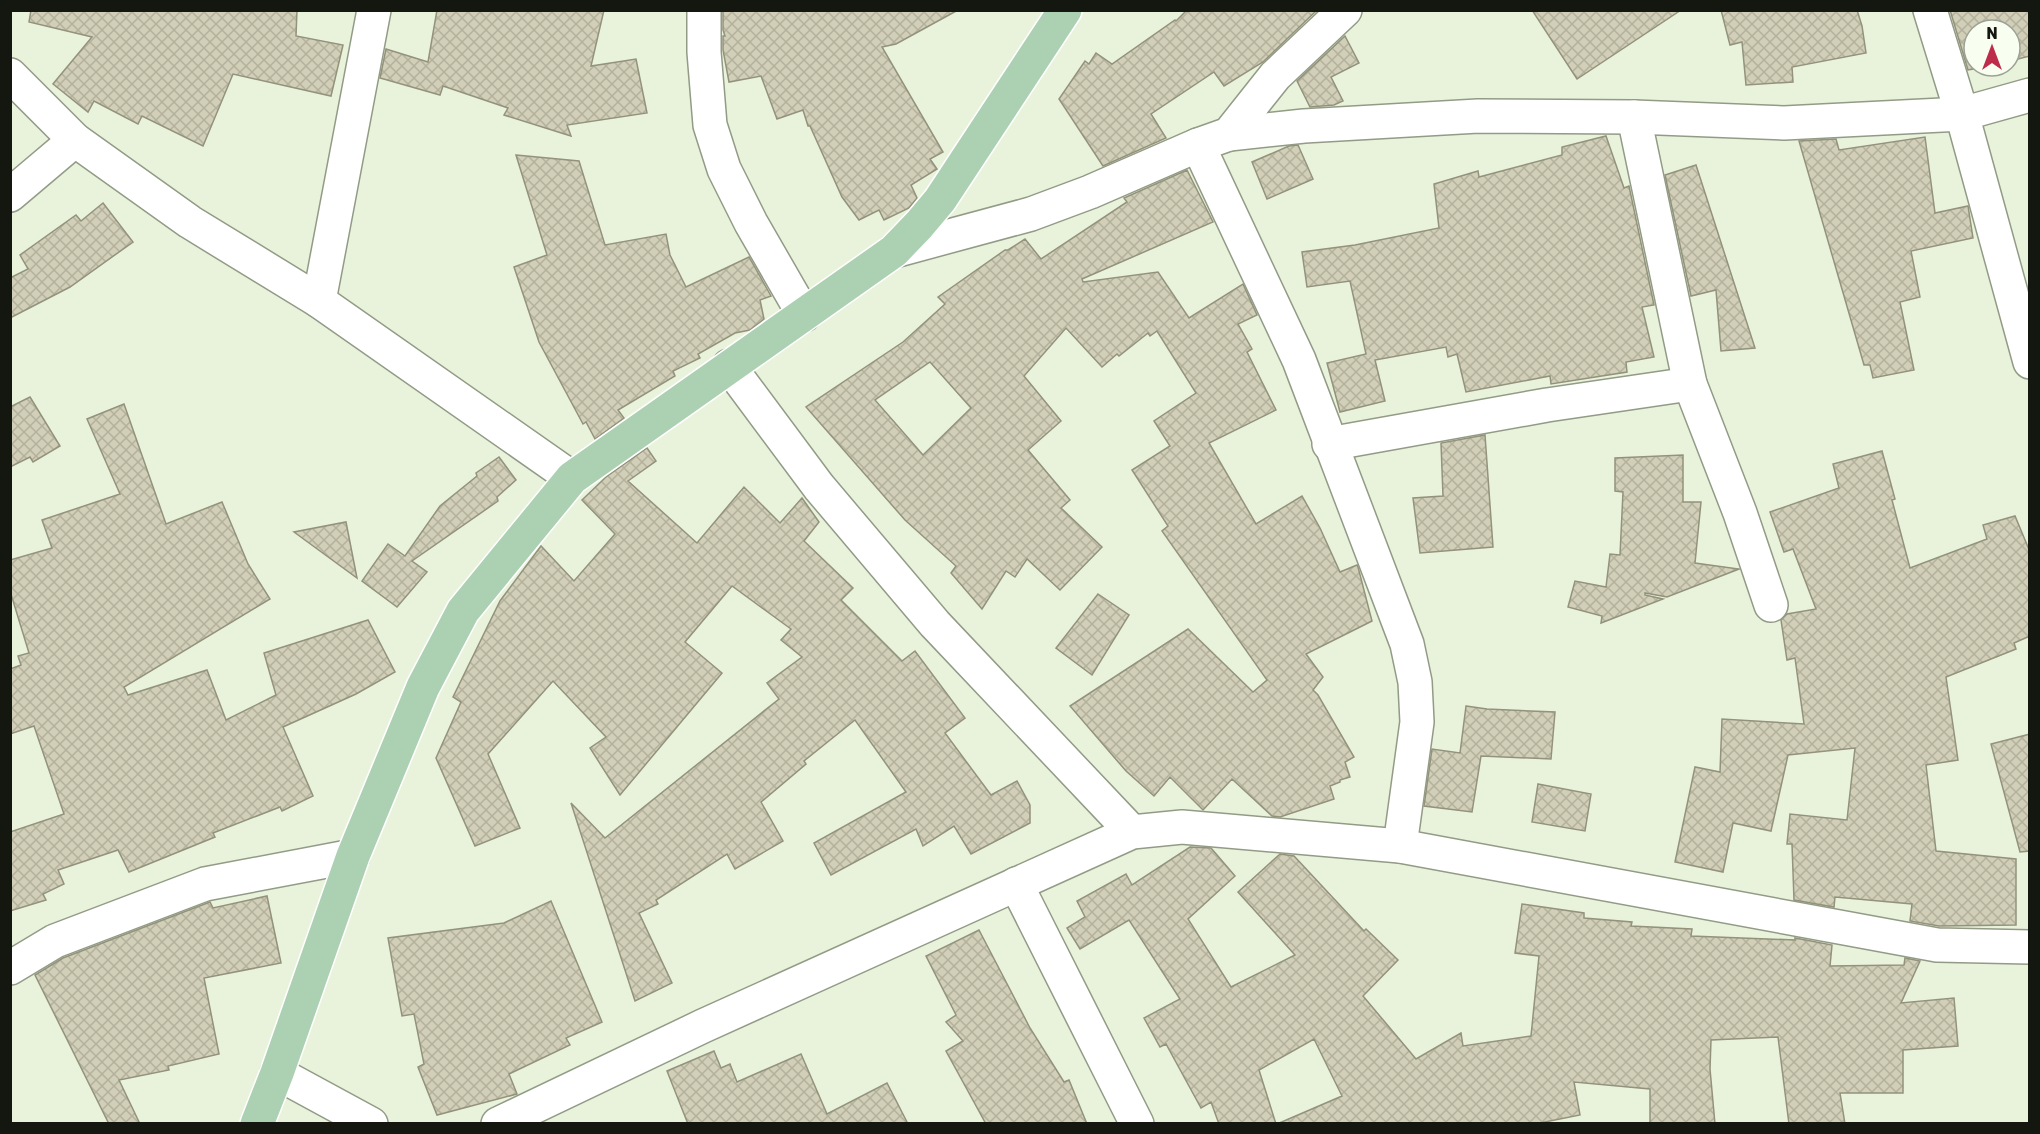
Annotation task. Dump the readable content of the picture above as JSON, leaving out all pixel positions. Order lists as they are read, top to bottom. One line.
{"north":"top"}
